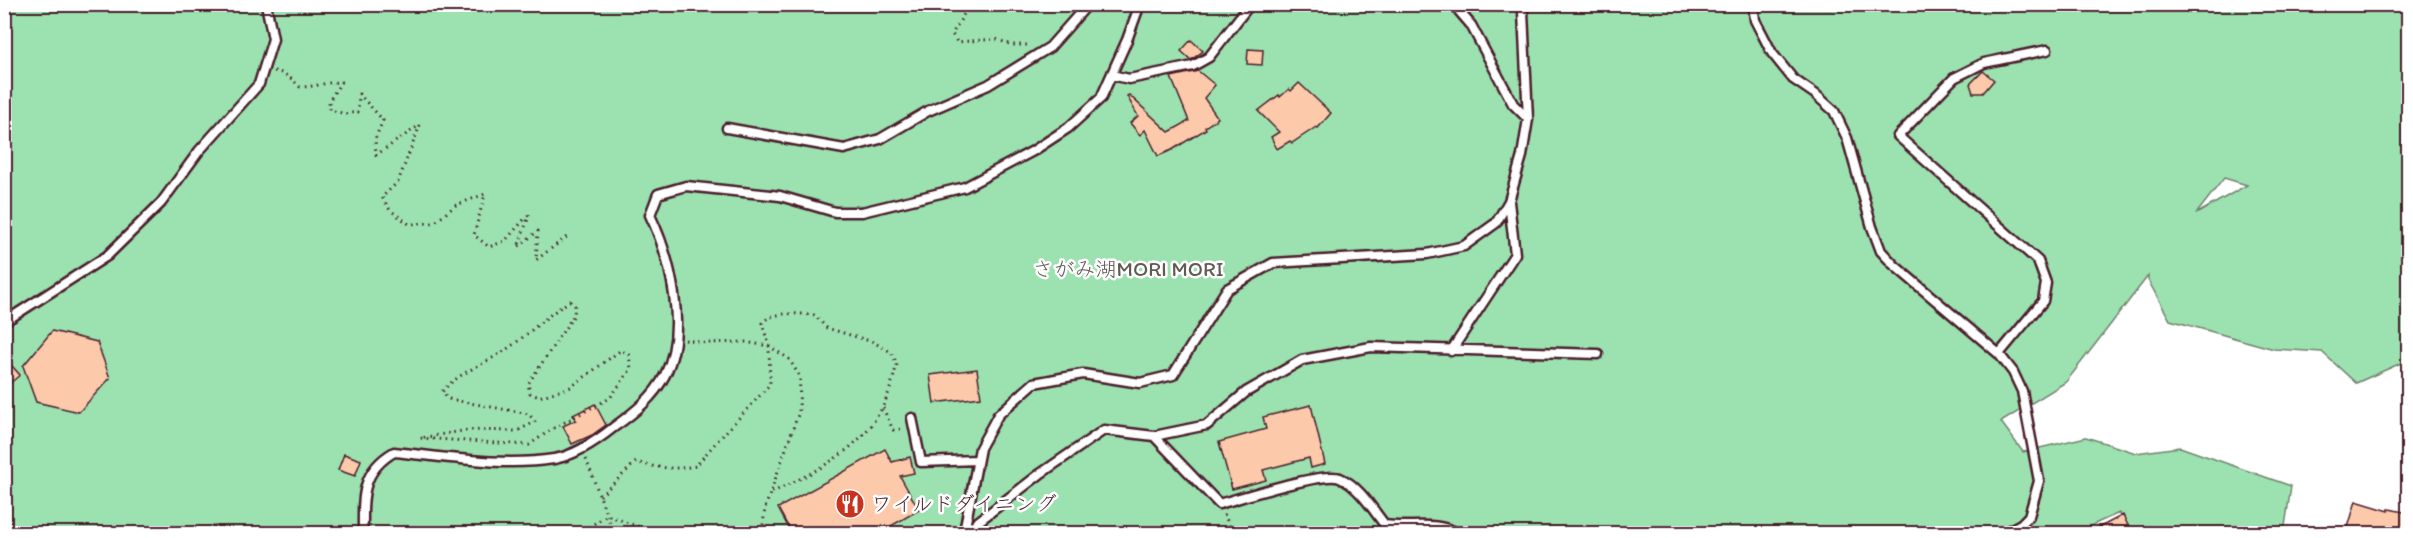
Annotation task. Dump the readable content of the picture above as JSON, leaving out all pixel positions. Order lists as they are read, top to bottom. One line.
{"parks":["さがみ湖MORI MORI"],"places":{"restaurant":["ワイルドダイニング"]}}
